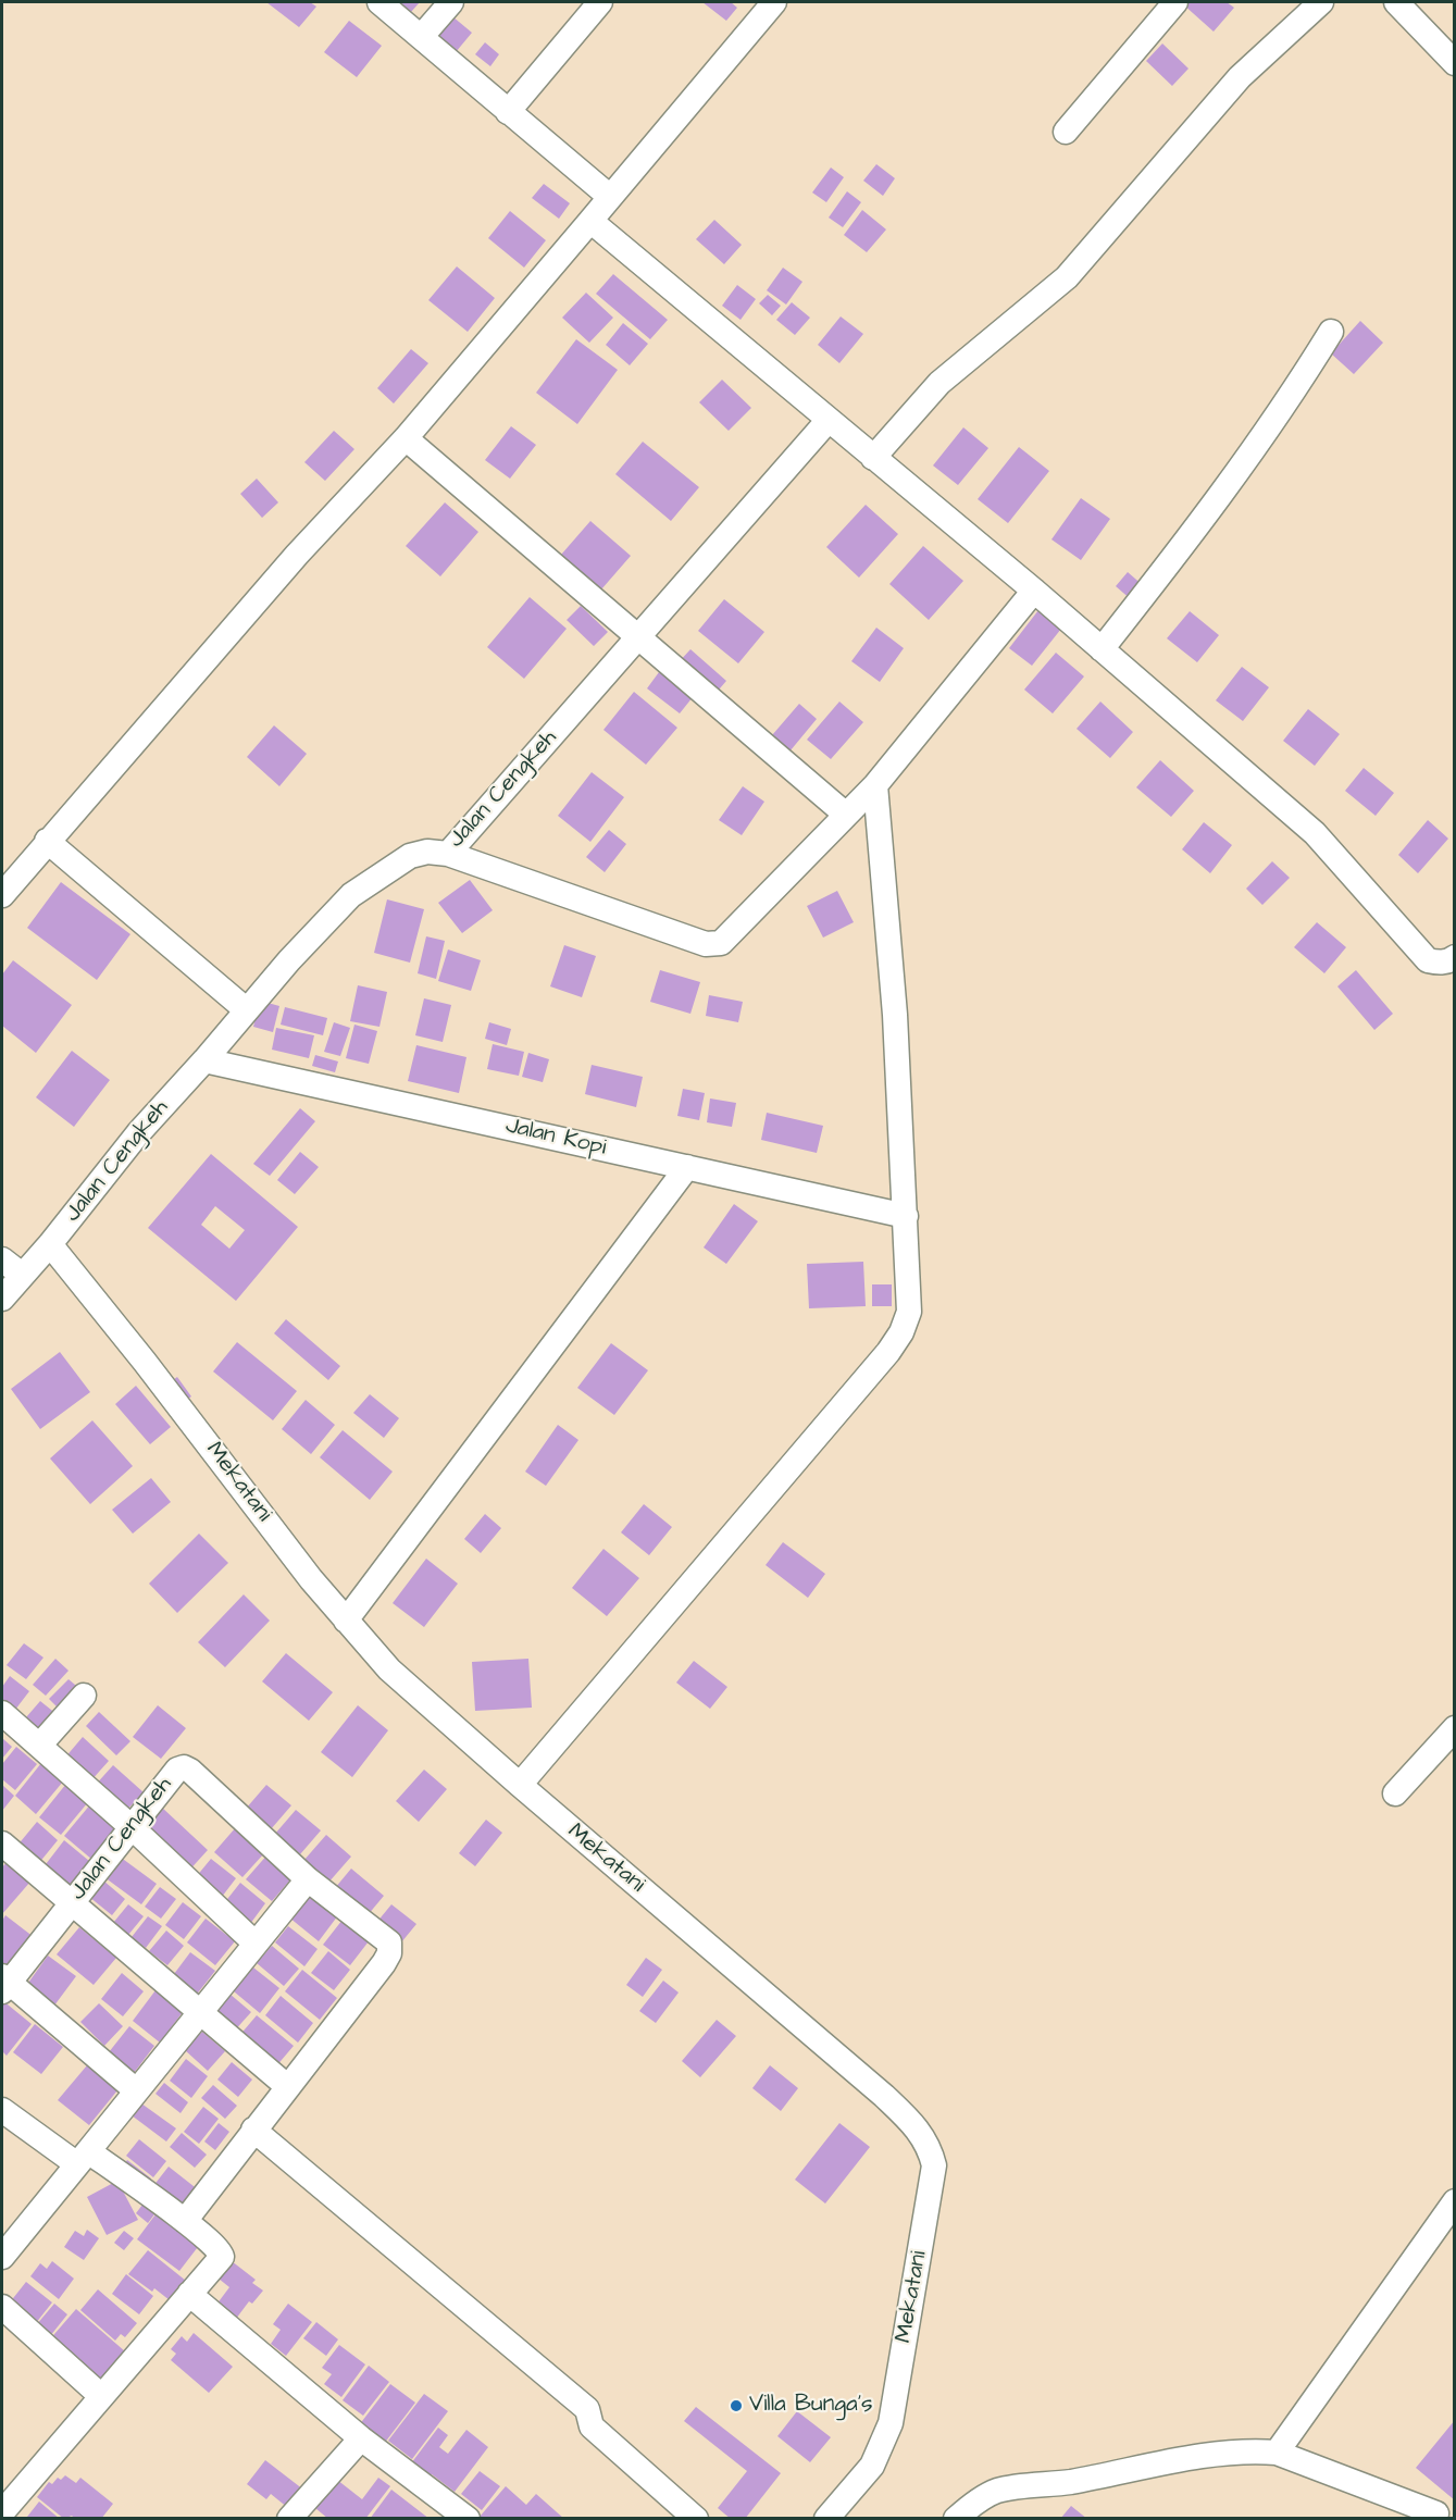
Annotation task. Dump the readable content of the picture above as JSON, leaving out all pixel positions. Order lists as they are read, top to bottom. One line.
{"streets":{"street":["Jalan Cengkeh","Jalan Kopi","Mekatani"]},"crossings":[["Jalan Cengkeh","Jalan Kopi"],["Jalan Cengkeh","Mekatani"]],"places":["Villa Bunga's"]}
